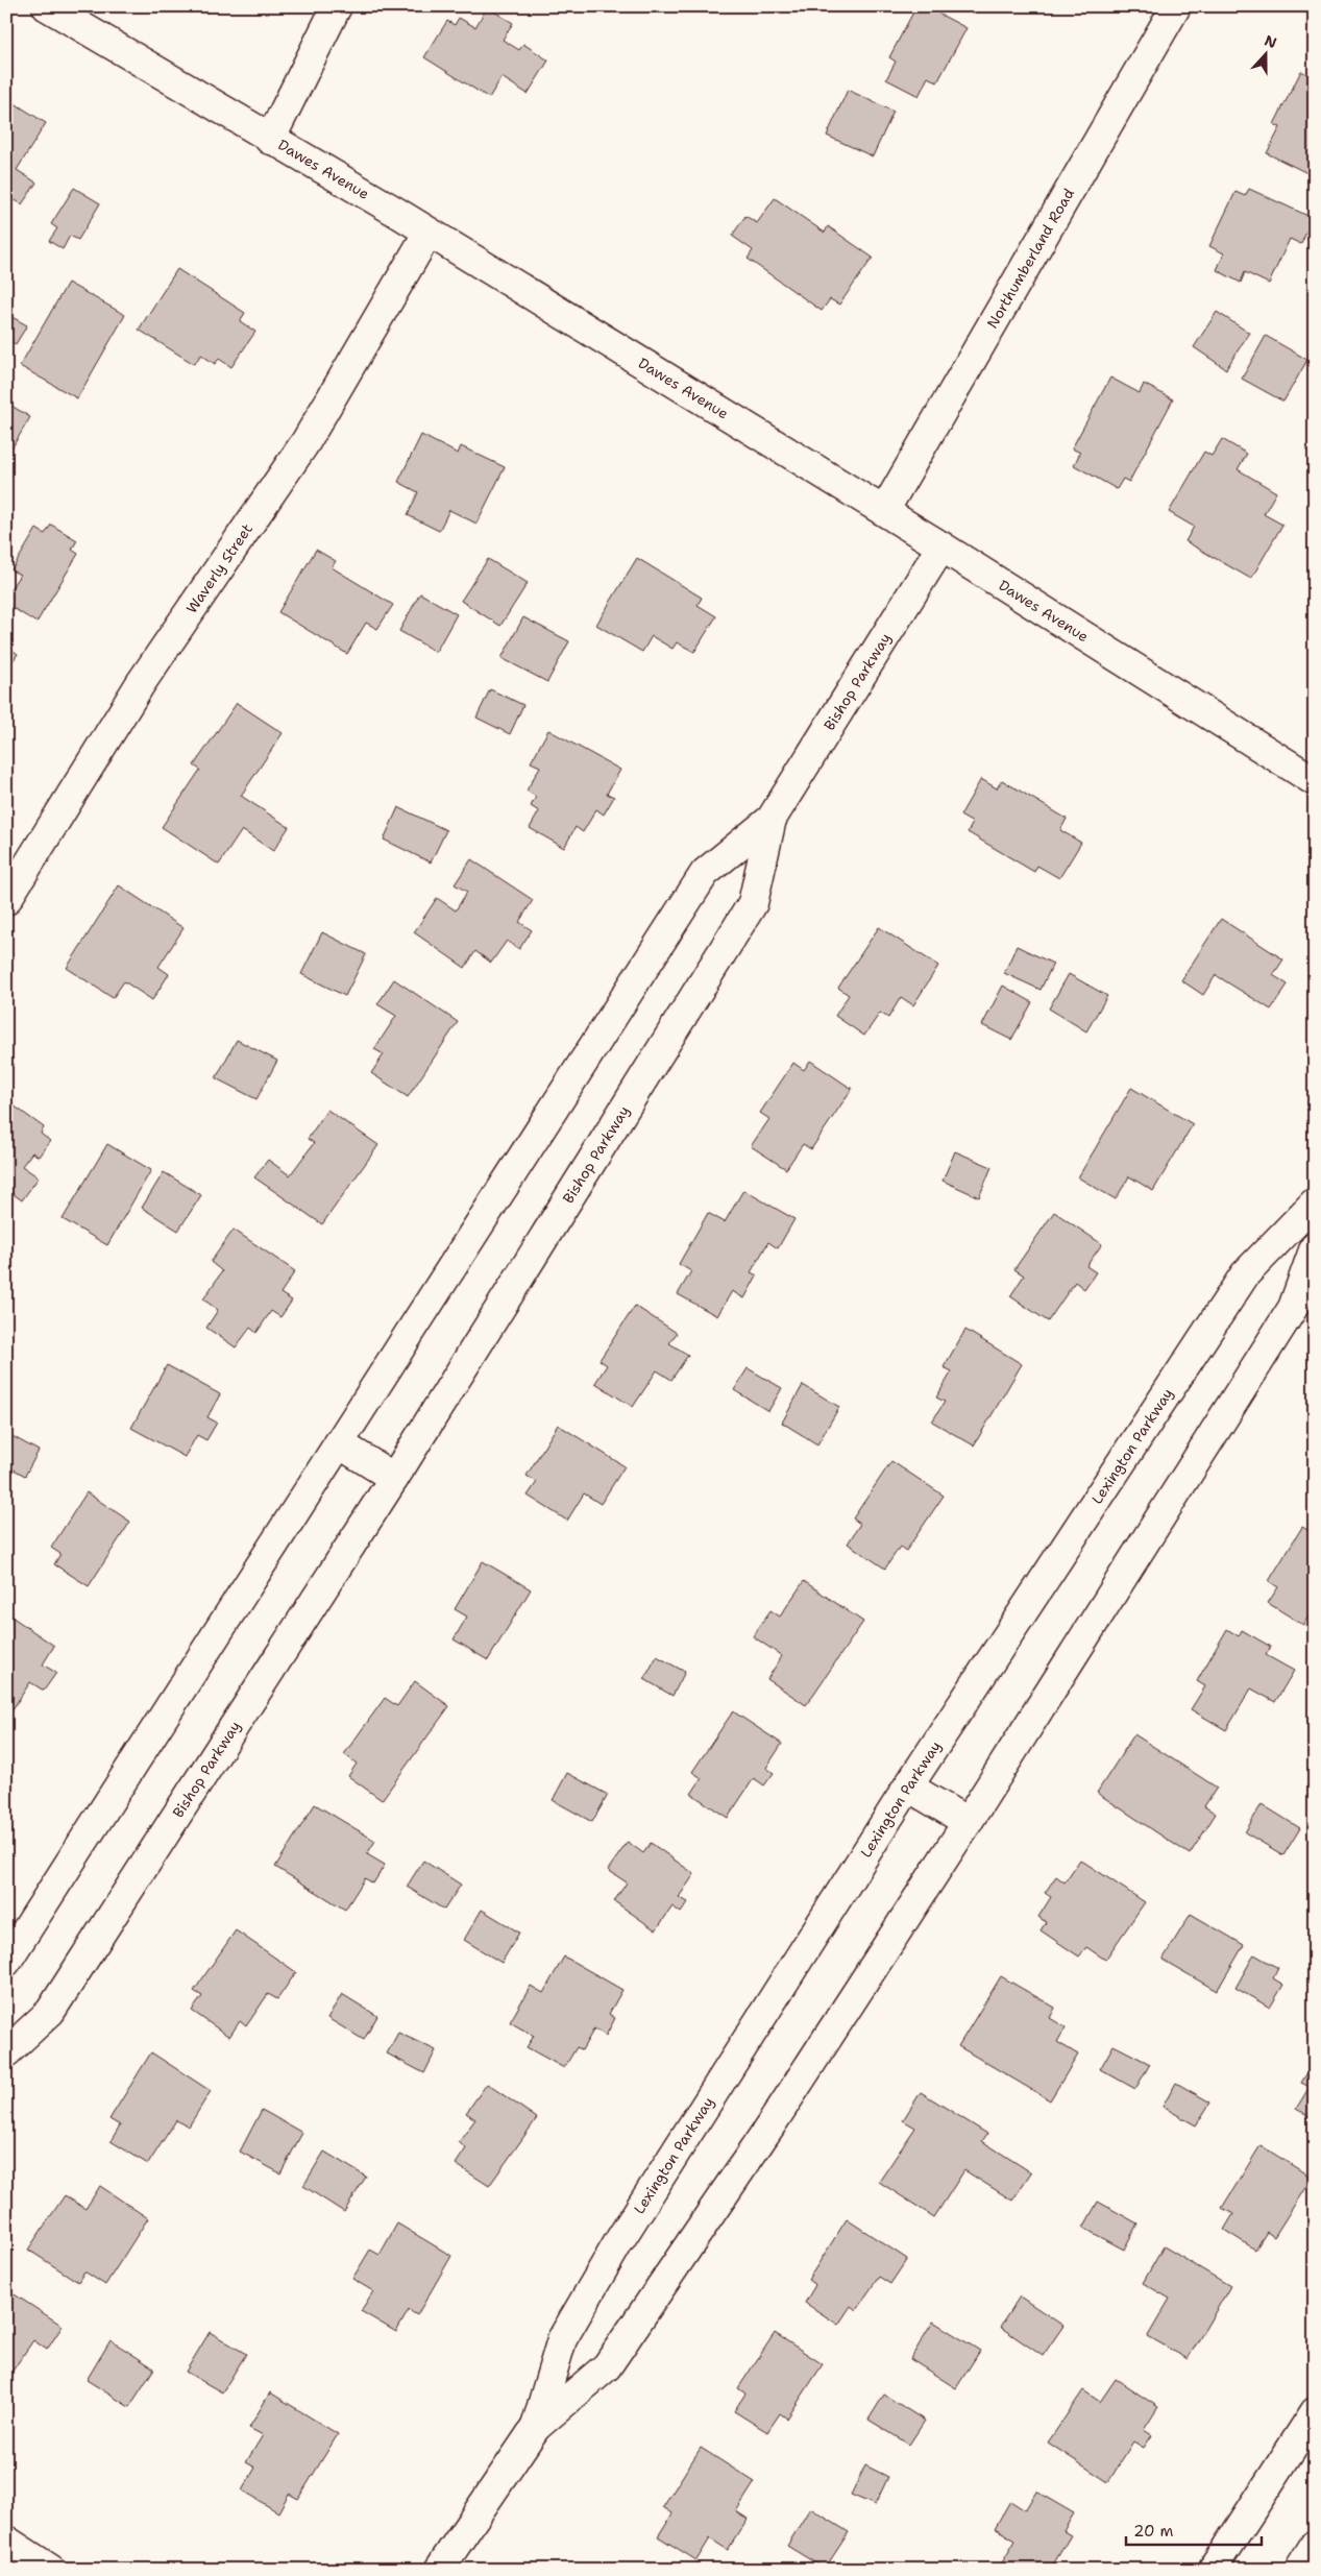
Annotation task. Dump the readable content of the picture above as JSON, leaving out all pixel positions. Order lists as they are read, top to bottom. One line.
{"streets":{"street":["Dawes Avenue","Northumberland Road","Waverly Street","Bishop Parkway","Lexington Parkway"]},"crossings":[["Dawes Avenue","Northumberland Road"],["Dawes Avenue","Waverly Street"],["Dawes Avenue","Bishop Parkway"]],"scale_bar":"20 m","north":"top"}
